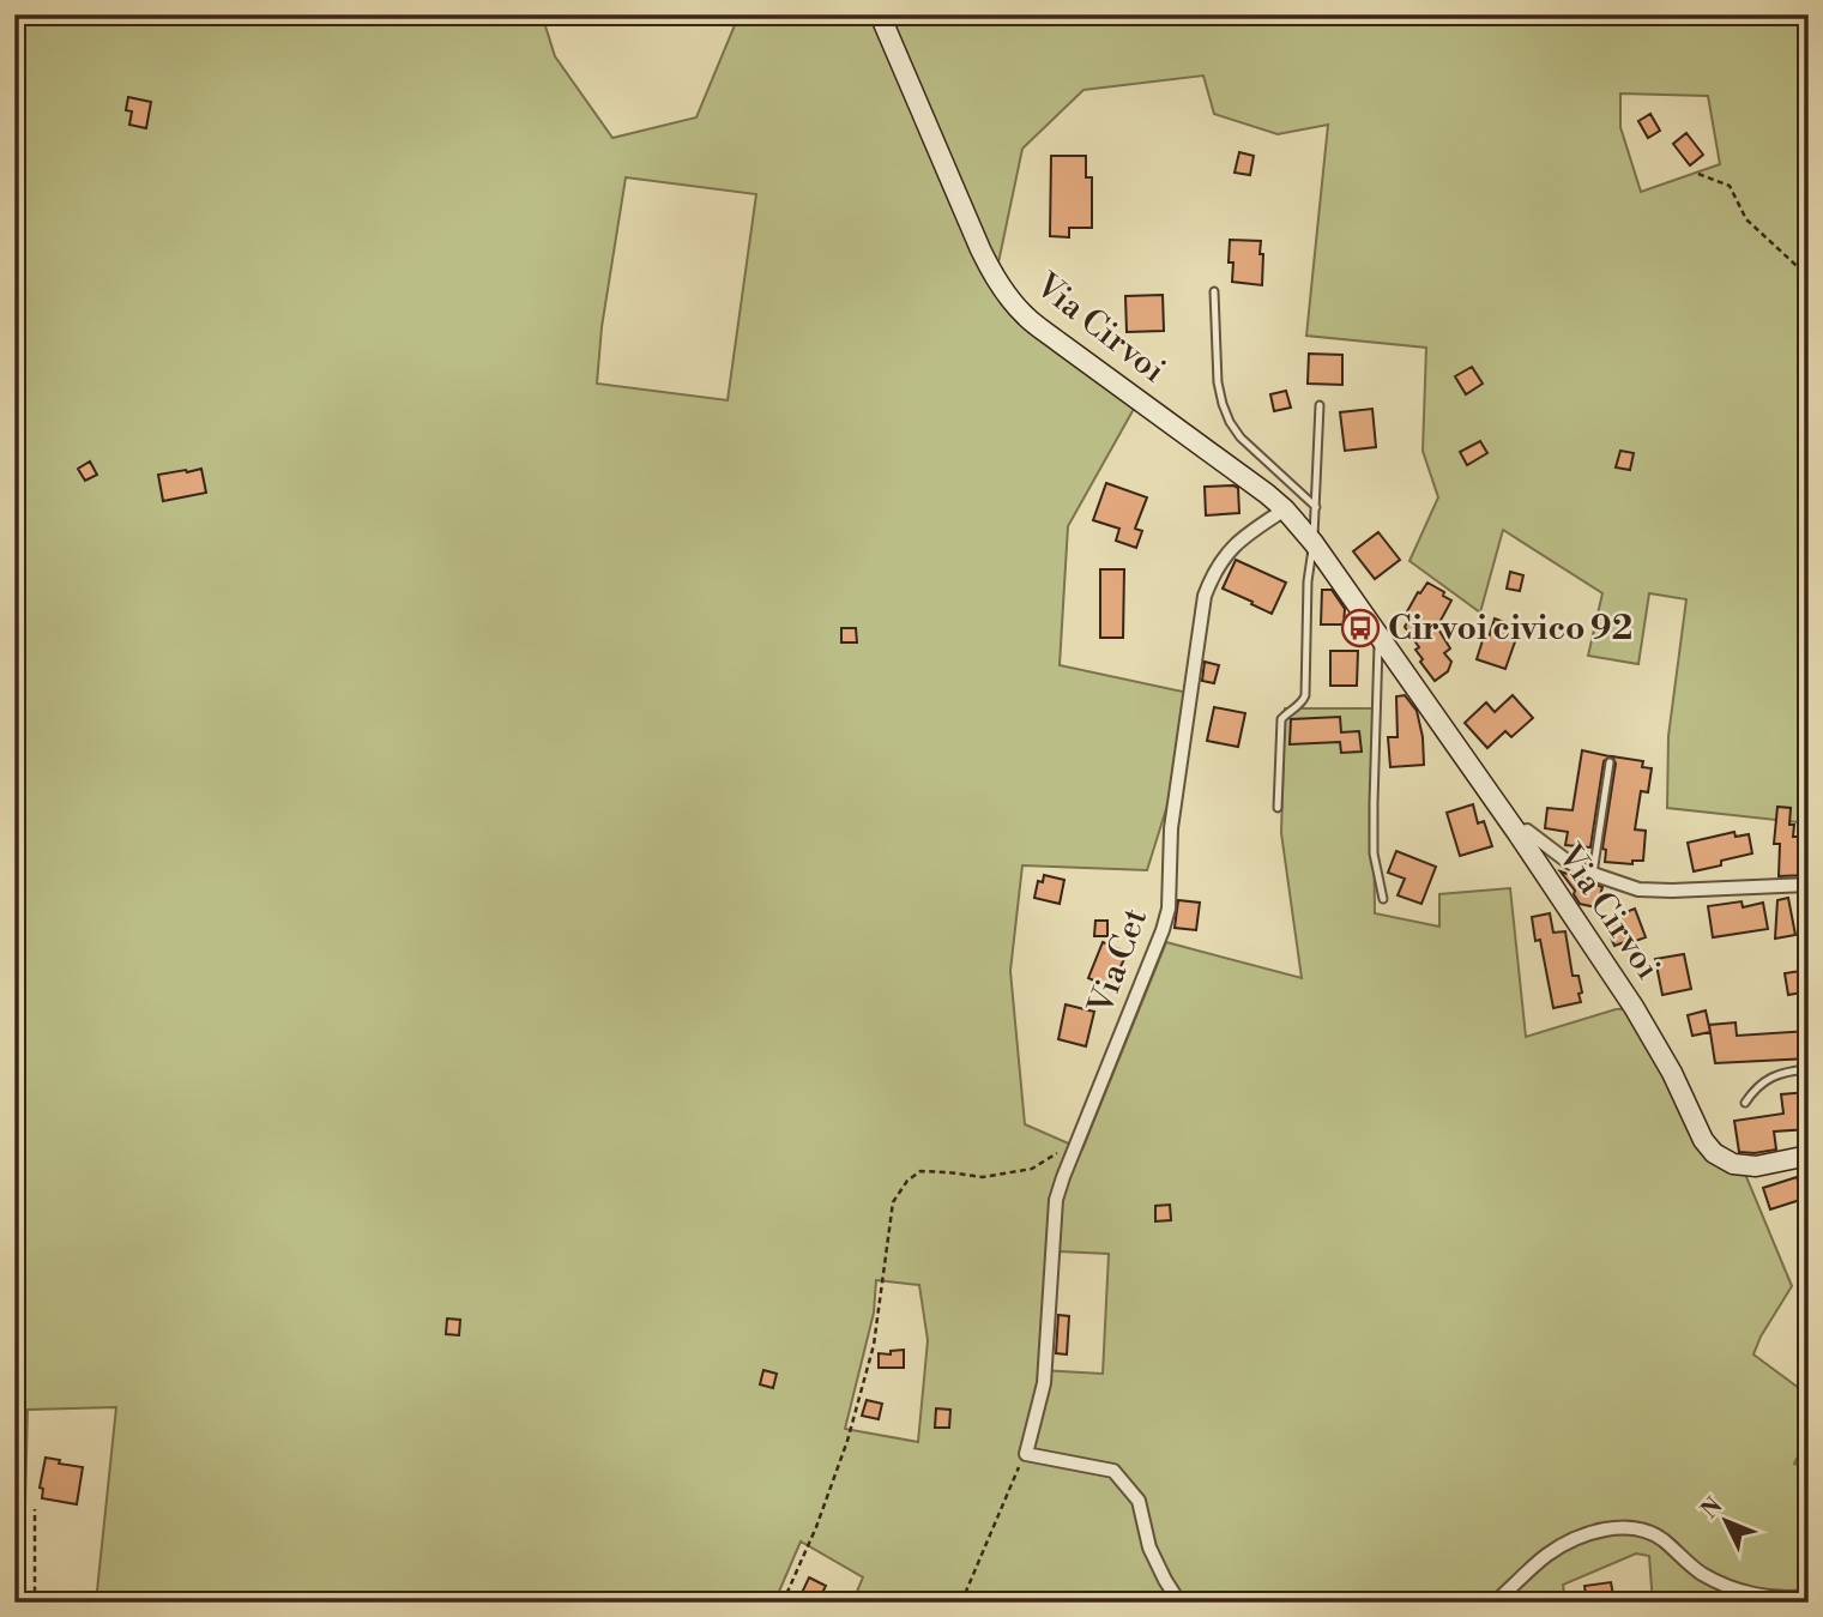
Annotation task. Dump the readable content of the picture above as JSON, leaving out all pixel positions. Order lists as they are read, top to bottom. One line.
{"streets":{"street":["Via Cirvoi","Via Cet"]},"crossings":[["Via Cirvoi","Via Cet"]],"places":{"bus stop":["Cirvoi civico 92"]},"north":"top left"}
